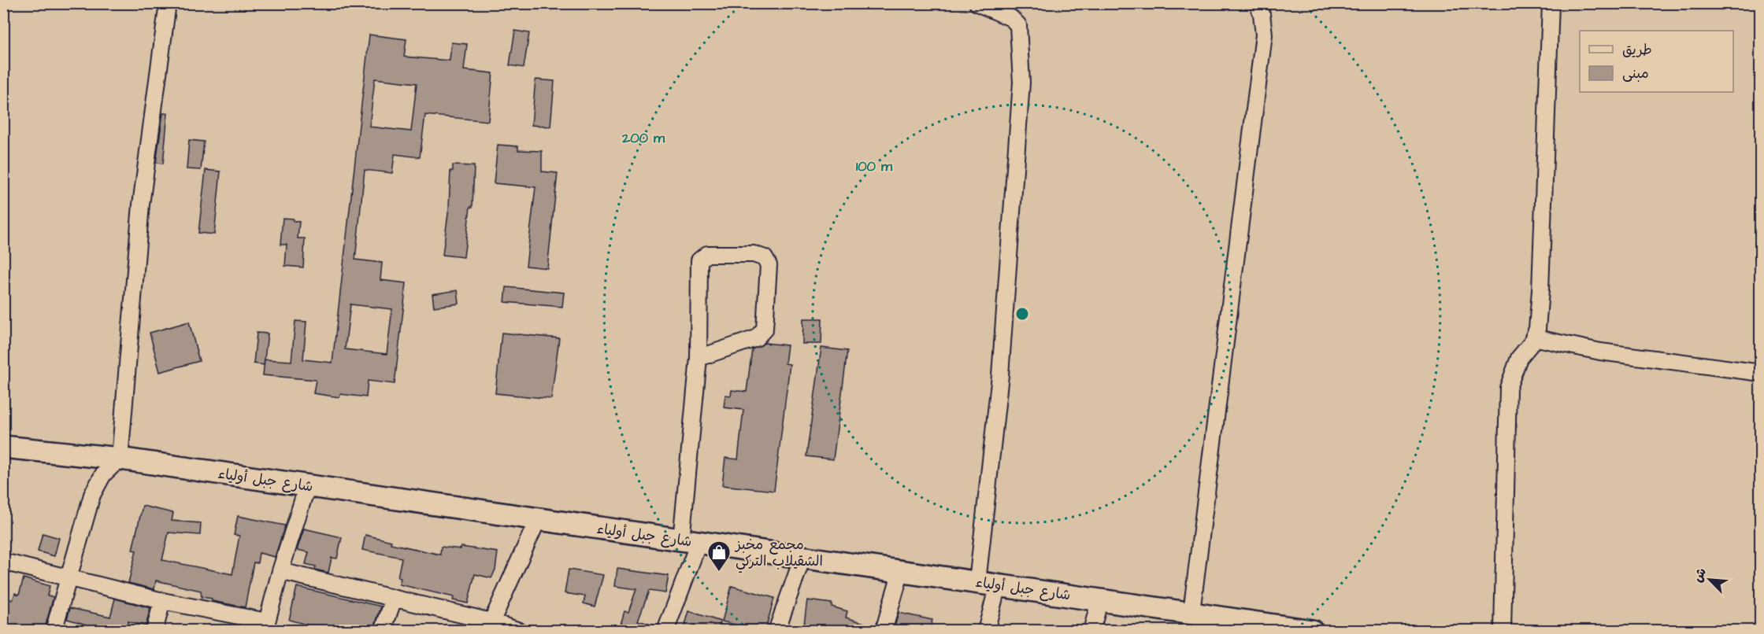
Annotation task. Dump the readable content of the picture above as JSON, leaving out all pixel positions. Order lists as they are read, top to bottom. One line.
{"streets":{"highway":["شارع جبل أولياء"]},"places":{"shop":["مجمع مخبز الشقيلاب التركي"]},"legend":["طريق","مبنى"],"north":"top left","rings":["200 m","100 m"]}
